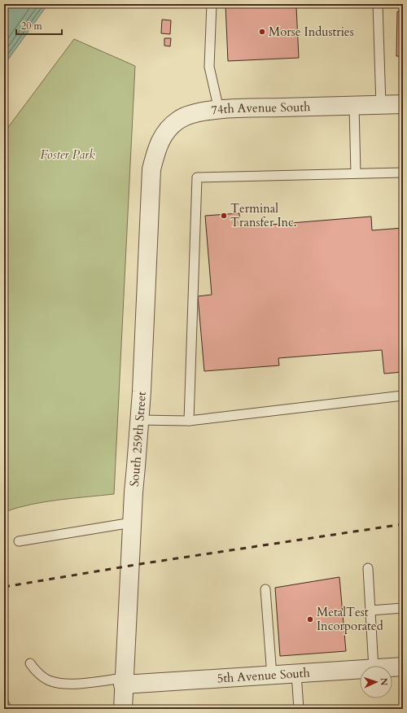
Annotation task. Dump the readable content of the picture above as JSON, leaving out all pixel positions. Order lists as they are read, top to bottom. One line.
{"streets":{"street":["74th Avenue South","South 259th Street","5th Avenue South"]},"crossings":[["74th Avenue South","South 259th Street"],["South 259th Street","5th Avenue South"]],"parks":["Foster Park"],"places":["Morse Industries","Terminal Transfer Inc.","MetalTest Incorporated"],"scale_bar":"20 m","north":"right"}
